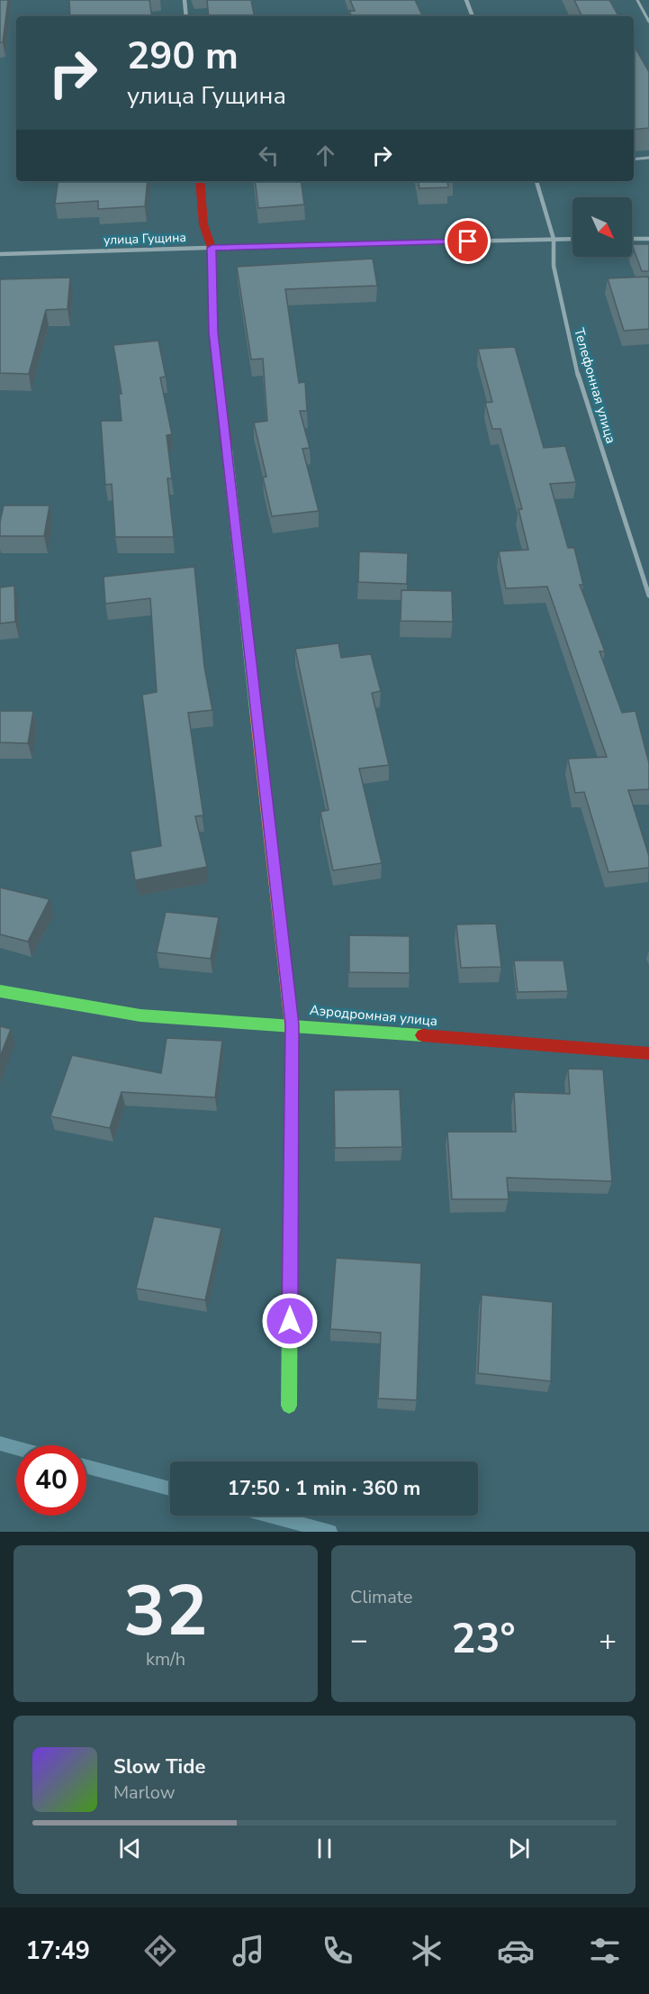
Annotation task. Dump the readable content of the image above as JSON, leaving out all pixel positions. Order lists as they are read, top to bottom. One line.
{"streets":{"street":["улица Гущина","Телефонная улица","Аэродромная улица"]},"crossings":[["улица Гущина","Телефонная улица"]],"north":"bottom right","page":{"turn":["290 m","улица Гущина"],"limit":"40","trip":"17:50 · 1 min · 360 m","tile":[["32","km/h"],"Climate"],"heat":["−","23°","+"],"song":["Slow Tide","Marlow"],"tabs":"17:49"}}
